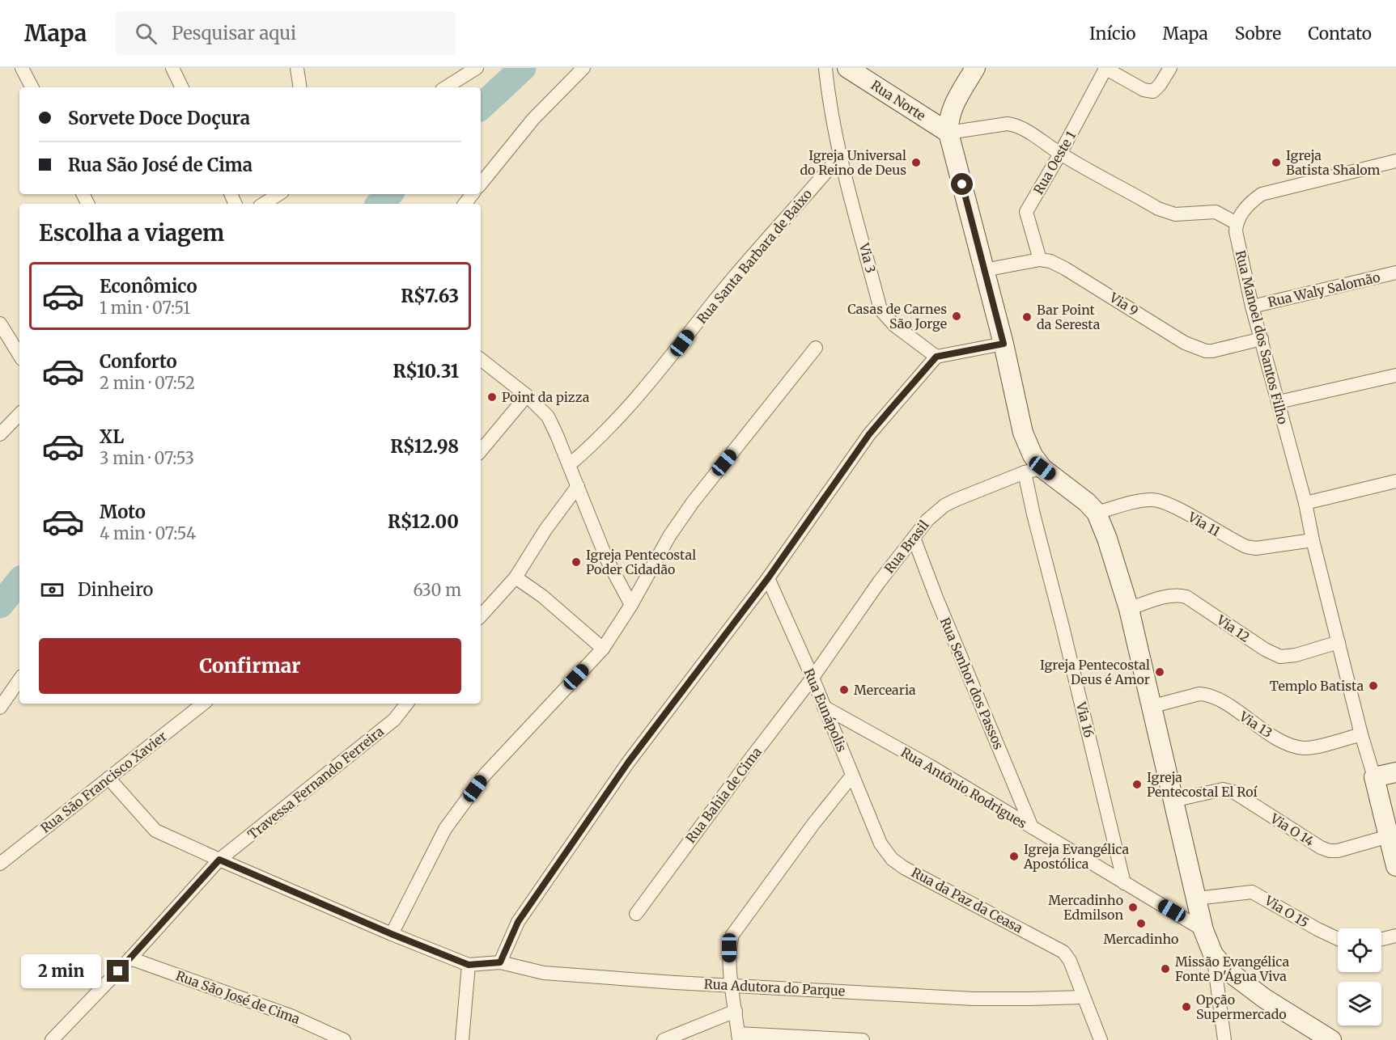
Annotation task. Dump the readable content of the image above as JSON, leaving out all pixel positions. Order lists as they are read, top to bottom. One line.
{"streets":{"street":["Rua Norte","Rua Oeste 1","Rua Santa Barbara de Baixo","Via 3","Rua Waly Salomão","Via 9","Rua Manoel dos Santos Filho","Via 11","Rua Brasil","Via 12","Rua Senhor dos Passos","Rua Eunápolis","Via 16","Via 13","Rua São Francisco Xavier","Travessa Fernando Ferreira","Rua Antônio Rodrigues","Rua Bahia de Cima","Via O 14","Rua da Paz da Ceasa","Via O 15","Rua Adutora do Parque","Rua São José de Cima"]},"crossings":[["Rua Oeste 1","Via 9"],["Rua Santa Barbara de Baixo","Via 3"],["Rua Waly Salomão","Rua Manoel dos Santos Filho"],["Via 9","Rua Manoel dos Santos Filho"],["Rua Manoel dos Santos Filho","Via 11"],["Rua Manoel dos Santos Filho","Via 12"],["Rua Manoel dos Santos Filho","Via 13"],["Rua Brasil","Rua Senhor dos Passos"],["Rua Brasil","Rua Eunápolis"],["Rua Brasil","Via 16"],["Rua Brasil","Rua Bahia de Cima"],["Rua Senhor dos Passos","Rua Antônio Rodrigues"],["Rua Eunápolis","Rua Antônio Rodrigues"],["Rua Eunápolis","Rua Bahia de Cima"],["Rua Eunápolis","Rua da Paz da Ceasa"],["Via 16","Rua Antônio Rodrigues"],["Rua da Paz da Ceasa","Rua Adutora do Parque"]],"places":["Igreja Universal do Reino de Deus","Igreja Batista Shalom","Casas de Carnes São Jorge","Bar Point da Seresta","Point da pizza","Igreja Pentecostal Poder Cidadão","Igreja Pentecostal Deus é Amor","Templo Batista","Mercearia","Igreja Pentecostal El Roí","Igreja Evangélica Apostólica","Mercadinho Edmilson","Mercadinho","Missão Evangélica Fonte D'Água Viva","Opção Supermercado"],"page":{"header":"Mapa","search":"Pesquisar aqui","nav":["Início","Mapa","Sobre","Contato"],"banner":["Sorvete Doce Doçura","Rua São José de Cima"],"heading":"Escolha a viagem","list":[{"name":"Econômico","note":"1 min · 07:51","value":"R$7.63"},{"name":"Conforto","note":"2 min · 07:52","value":"R$10.31"},{"name":"XL","note":"3 min · 07:53","value":"R$12.98"},{"name":"Moto","note":"4 min · 07:54","value":"R$12.00"}],"pay":["Dinheiro","630 m"],"buttons":"Confirmar","bubble":"2 min"}}
